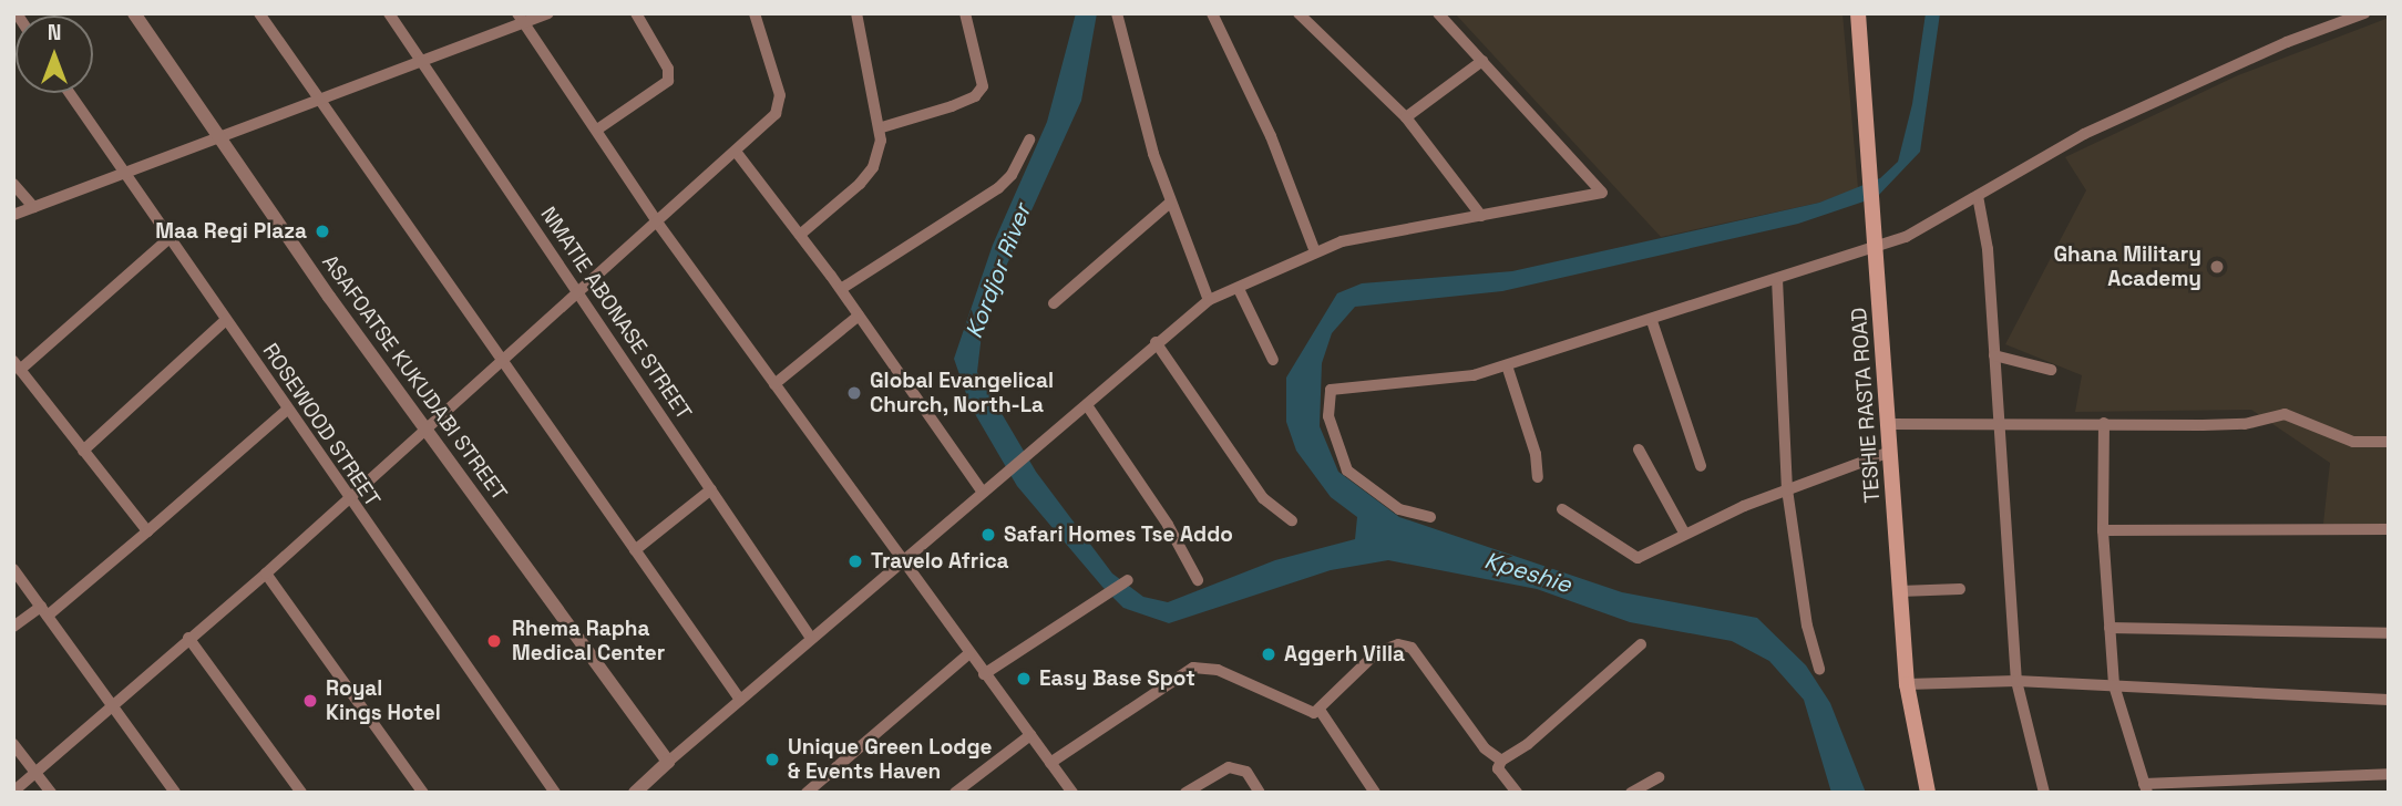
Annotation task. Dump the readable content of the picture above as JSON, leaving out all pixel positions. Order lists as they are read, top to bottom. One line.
{"streets":{"main road":["TESHIE RASTA ROAD"],"street":["NMATIE ABONASE STREET","ASAFOATSE KUKUDABI STREET","ROSEWOOD STREET"]},"water":["Kordjor River","Kpeshie"],"places":["Maa Regi Plaza","Ghana Military Academy","Global Evangelical Church, North-La","Safari Homes Tse Addo","Travelo Africa","Rhema Rapha Medical Center","Aggerh Villa","Easy Base Spot","Royal Kings Hotel","Unique Green Lodge & Events Haven"],"north":"top"}
